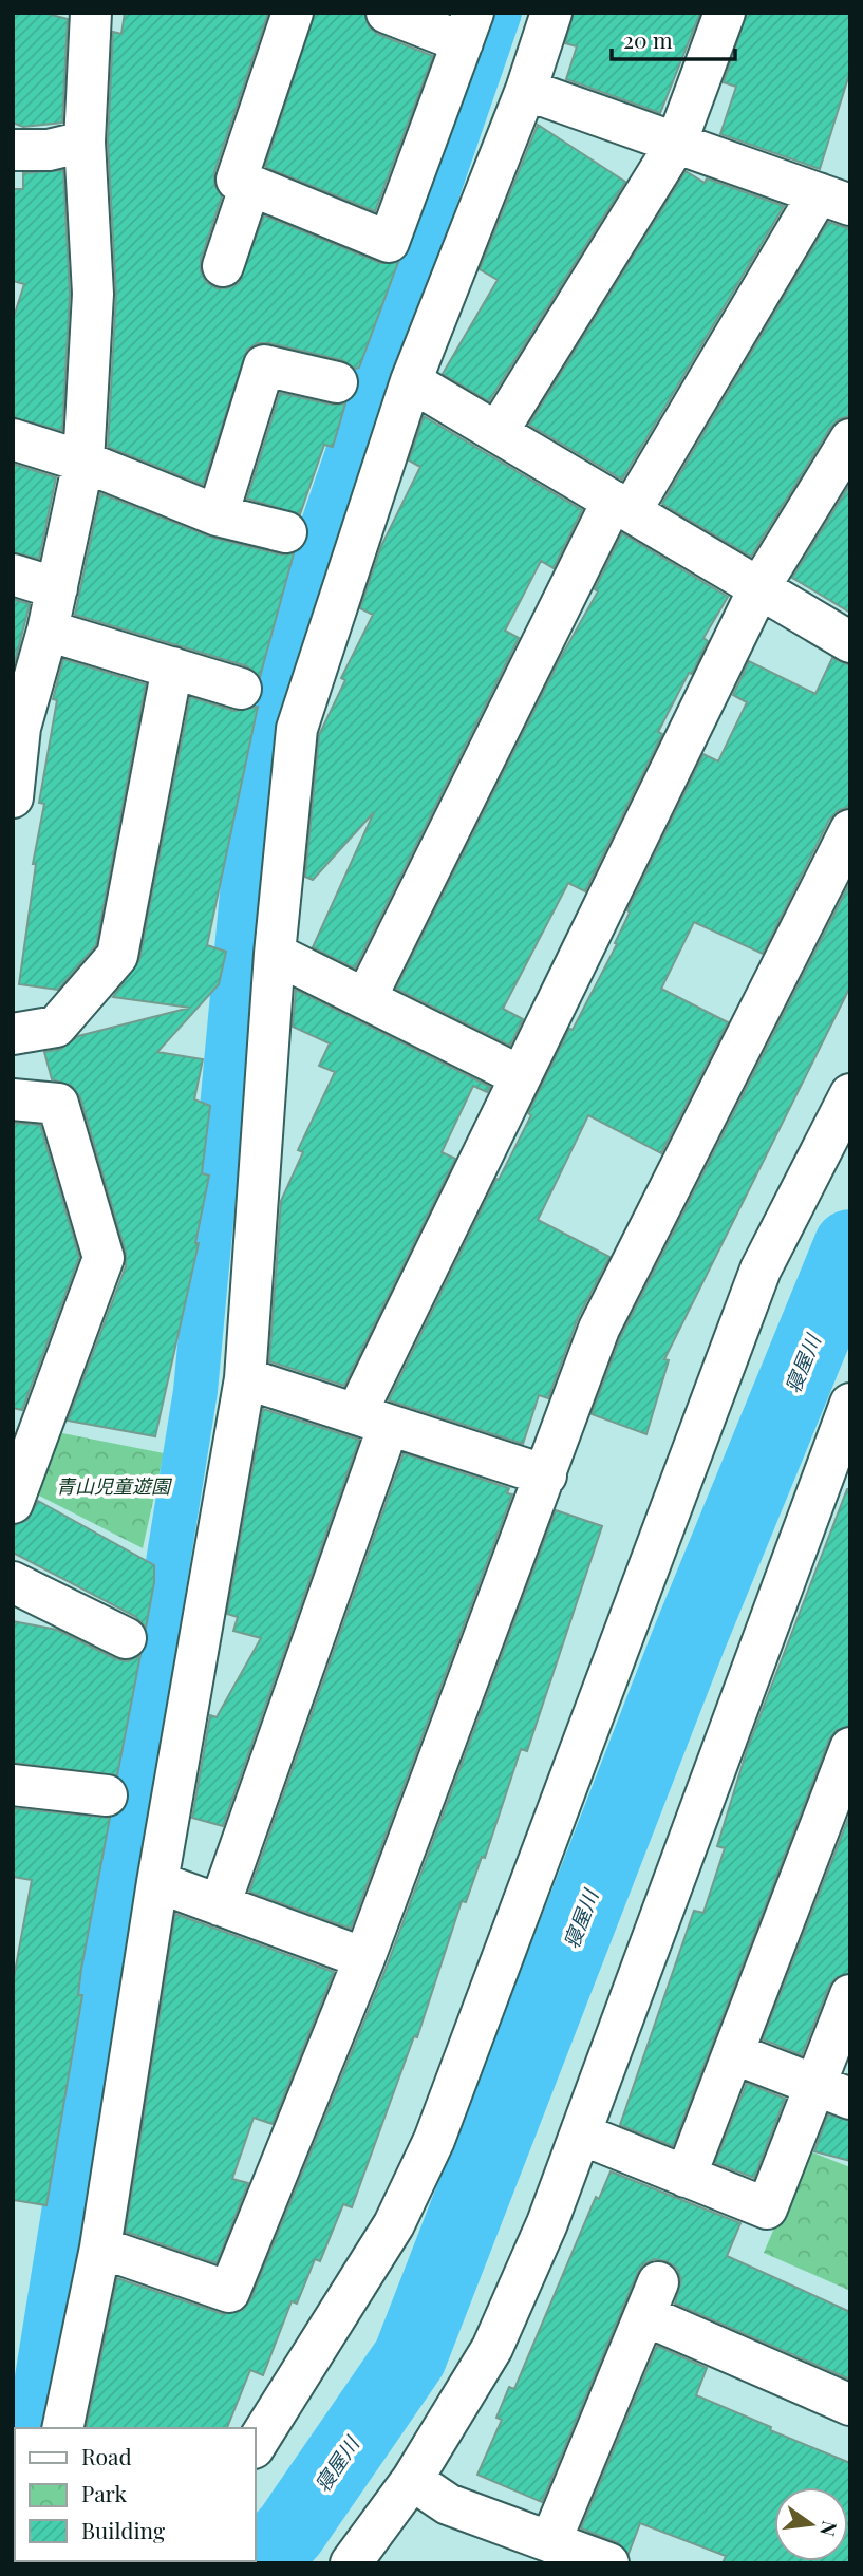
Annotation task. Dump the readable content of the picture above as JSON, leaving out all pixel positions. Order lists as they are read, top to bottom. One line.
{"water":["寝屋川"],"parks":["青山児童遊園"],"legend":["Road","Park","Building"],"scale_bar":"20 m","north":"right"}
